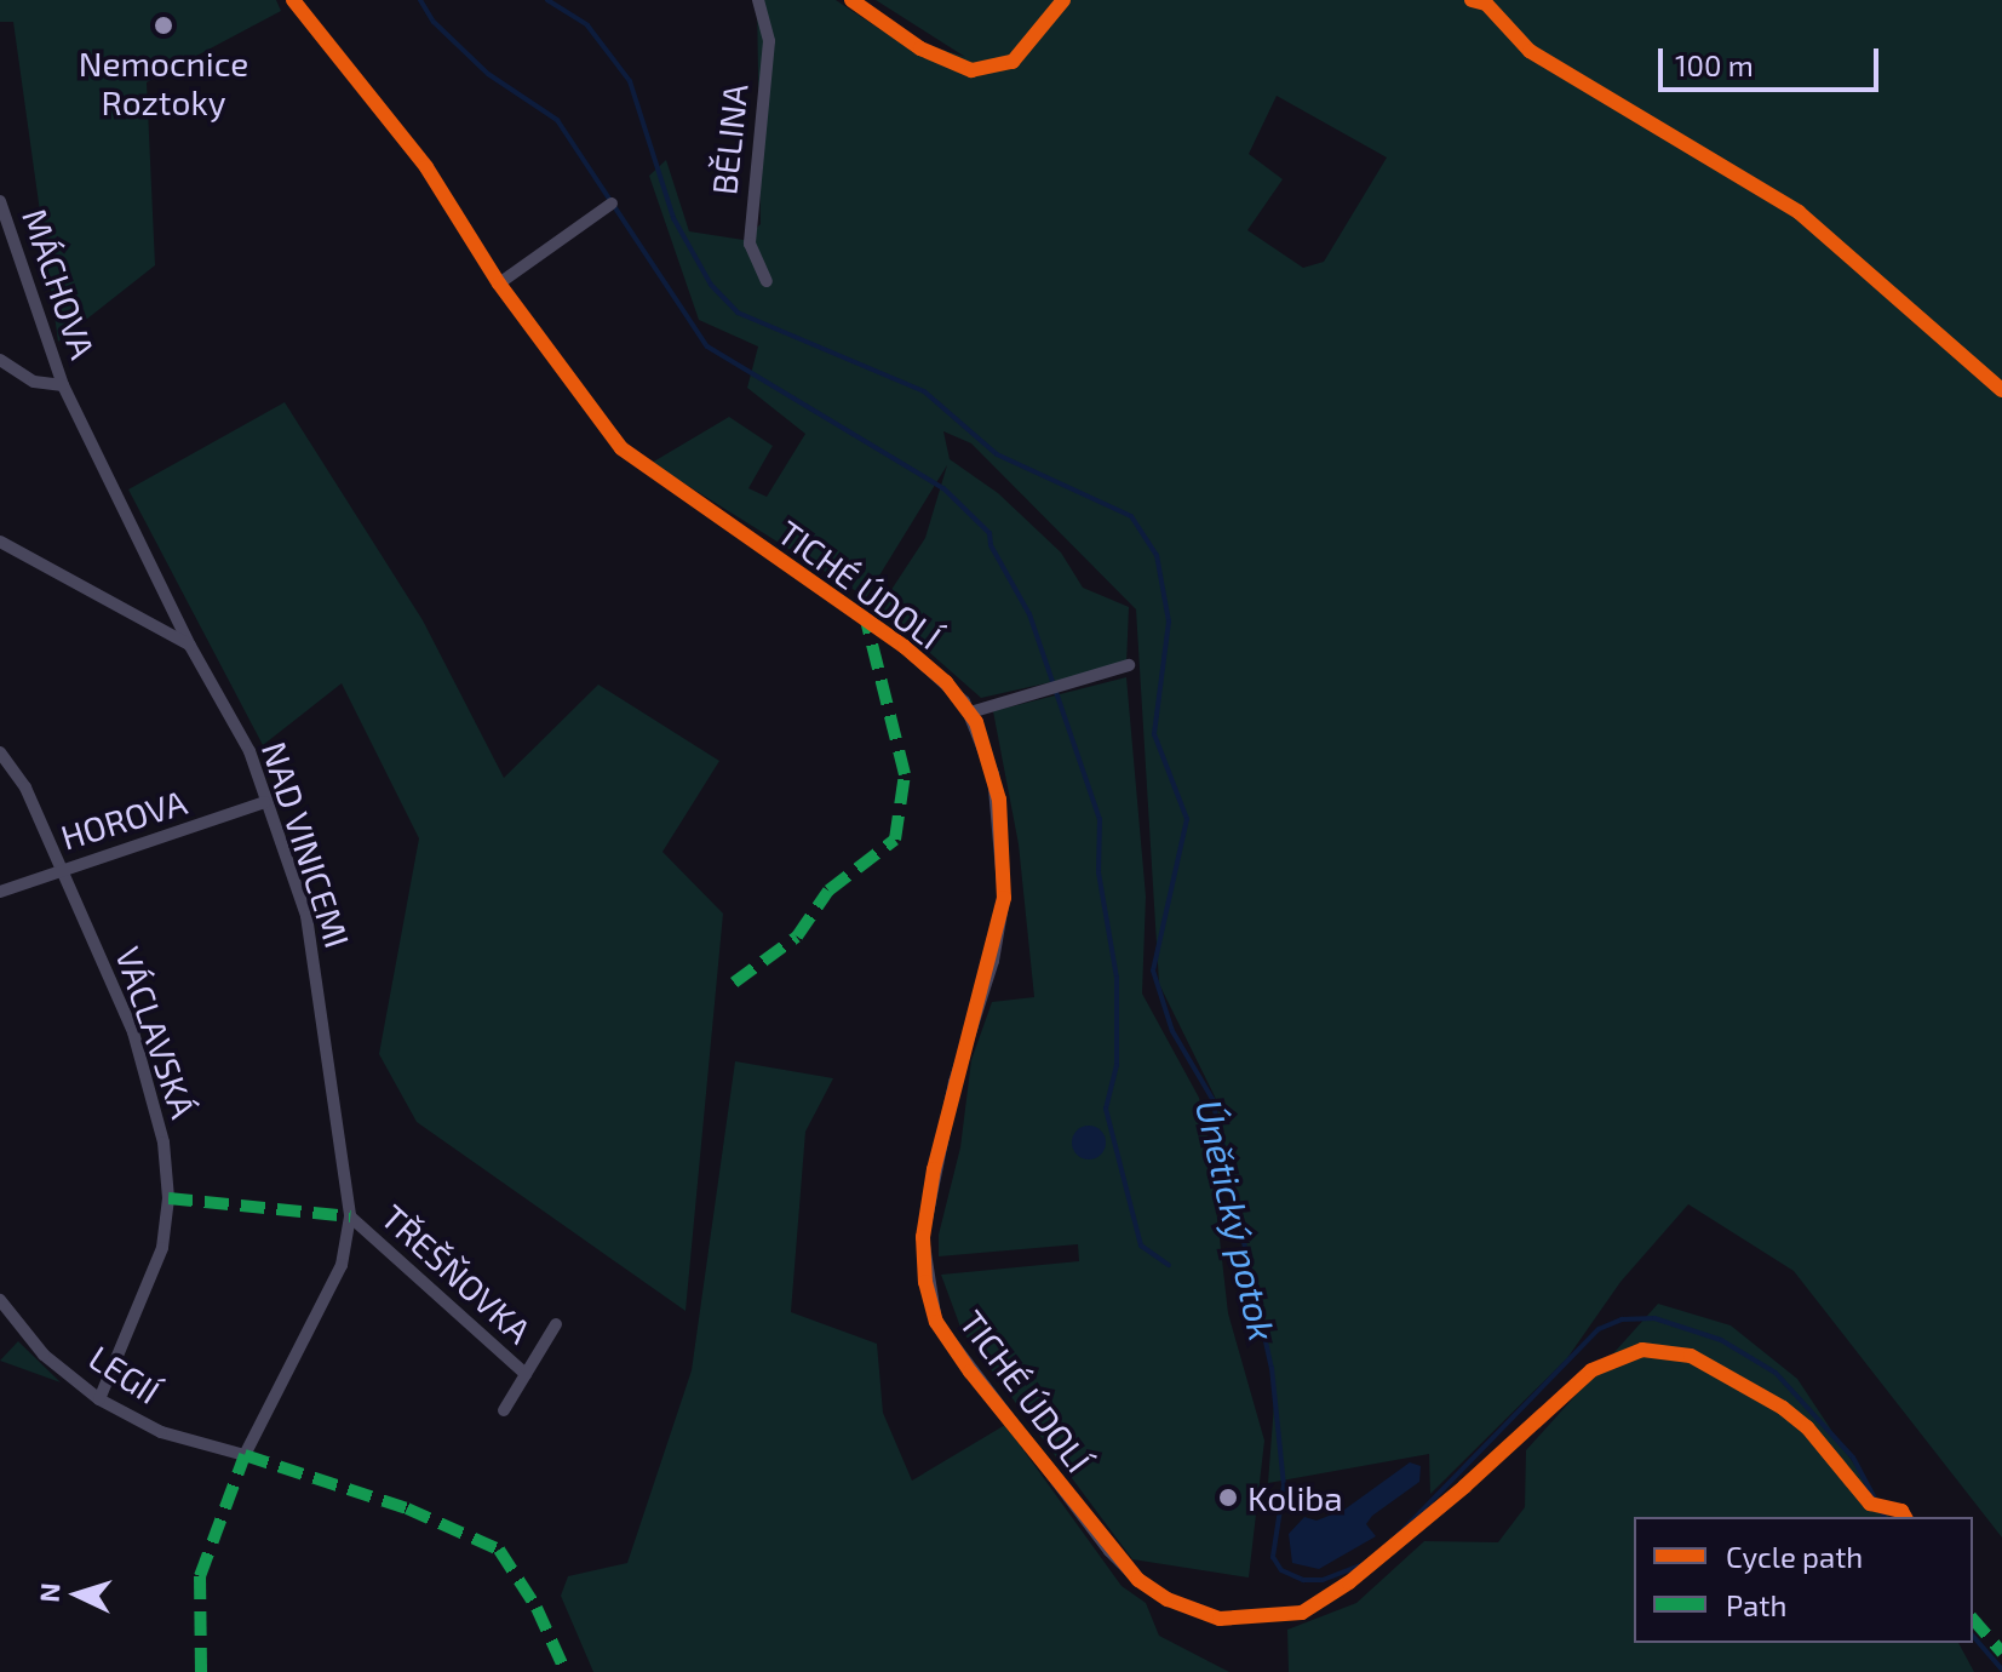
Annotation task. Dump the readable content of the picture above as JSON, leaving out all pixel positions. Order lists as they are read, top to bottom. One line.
{"streets":{"street":["BĚLINA","MÁCHOVA","TICHÉ ÚDOLÍ","HOROVA","NAD VINICEMI","VÁCLAVSKÁ","TŘEŠŇOVKA","LEGIÍ"]},"crossings":[["MÁCHOVA","NAD VINICEMI"],["HOROVA","NAD VINICEMI"],["HOROVA","VÁCLAVSKÁ"],["NAD VINICEMI","TŘEŠŇOVKA"],["NAD VINICEMI","LEGIÍ"],["VÁCLAVSKÁ","LEGIÍ"]],"water":["Únětický potok"],"places":["Nemocnice Roztoky","Koliba"],"legend":["Cycle path","Path"],"scale_bar":"100 m","north":"left"}
